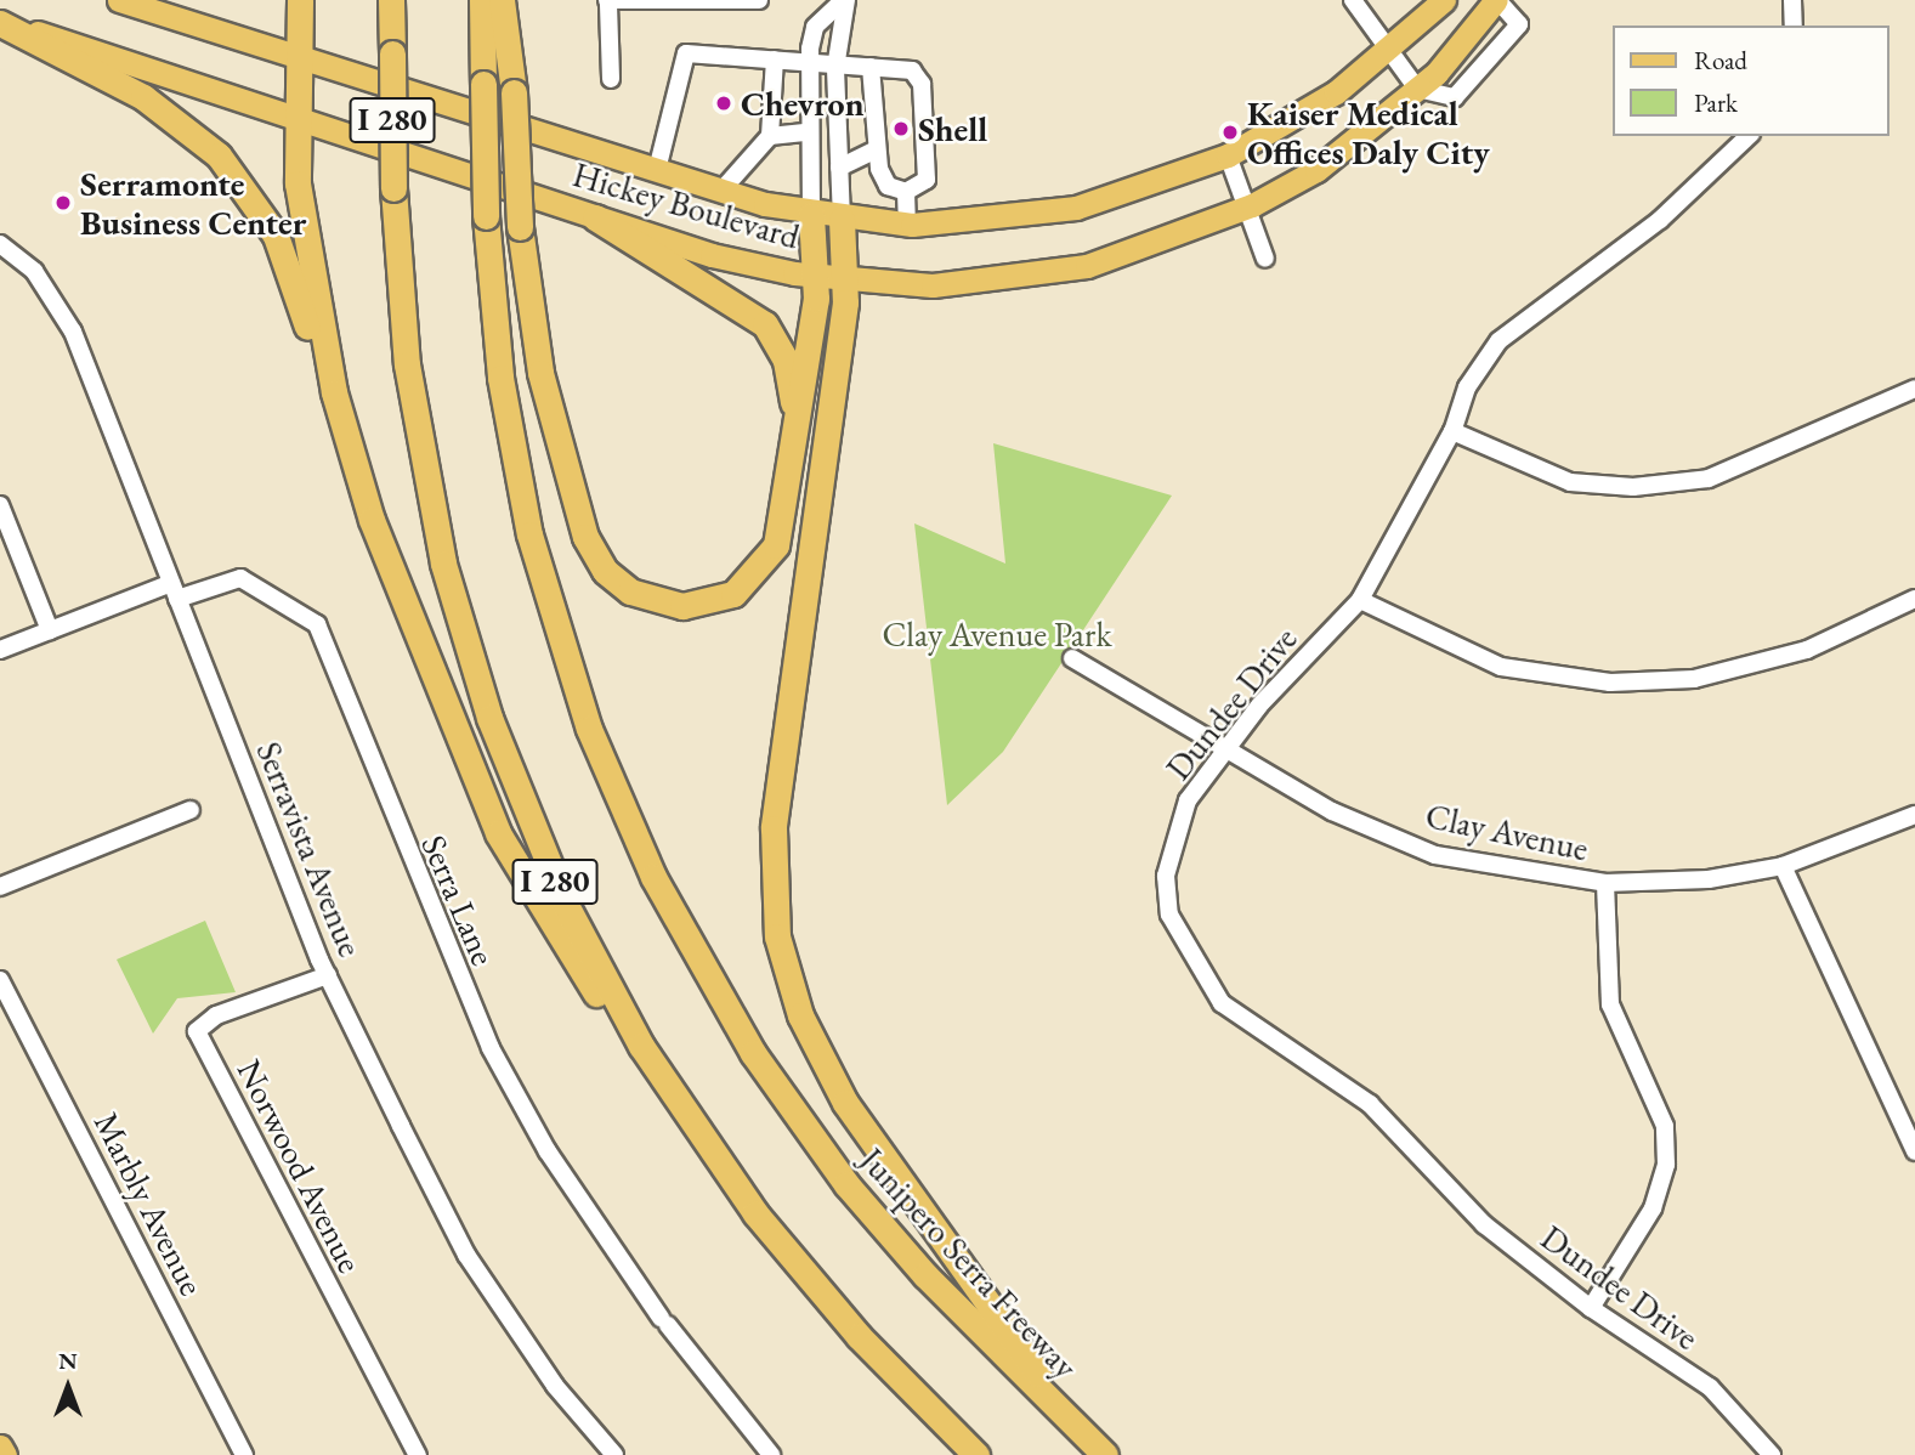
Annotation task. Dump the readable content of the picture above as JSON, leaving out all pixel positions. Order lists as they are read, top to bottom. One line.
{"streets":{"highway":["I 280","Junipero Serra Freeway"],"main road":["Hickey Boulevard"],"street":["Dundee Drive","Clay Avenue","Serravista Avenue","Serra Lane","Norwood Avenue","Marbly Avenue"]},"crossings":[["Dundee Drive","Clay Avenue"],["Serravista Avenue","Serra Lane"],["Serravista Avenue","Norwood Avenue"]],"parks":["Clay Avenue Park"],"places":["Chevron","Shell","Kaiser Medical Offices Daly City","Serramonte Business Center"],"legend":["Road","Park"],"north":"top"}
